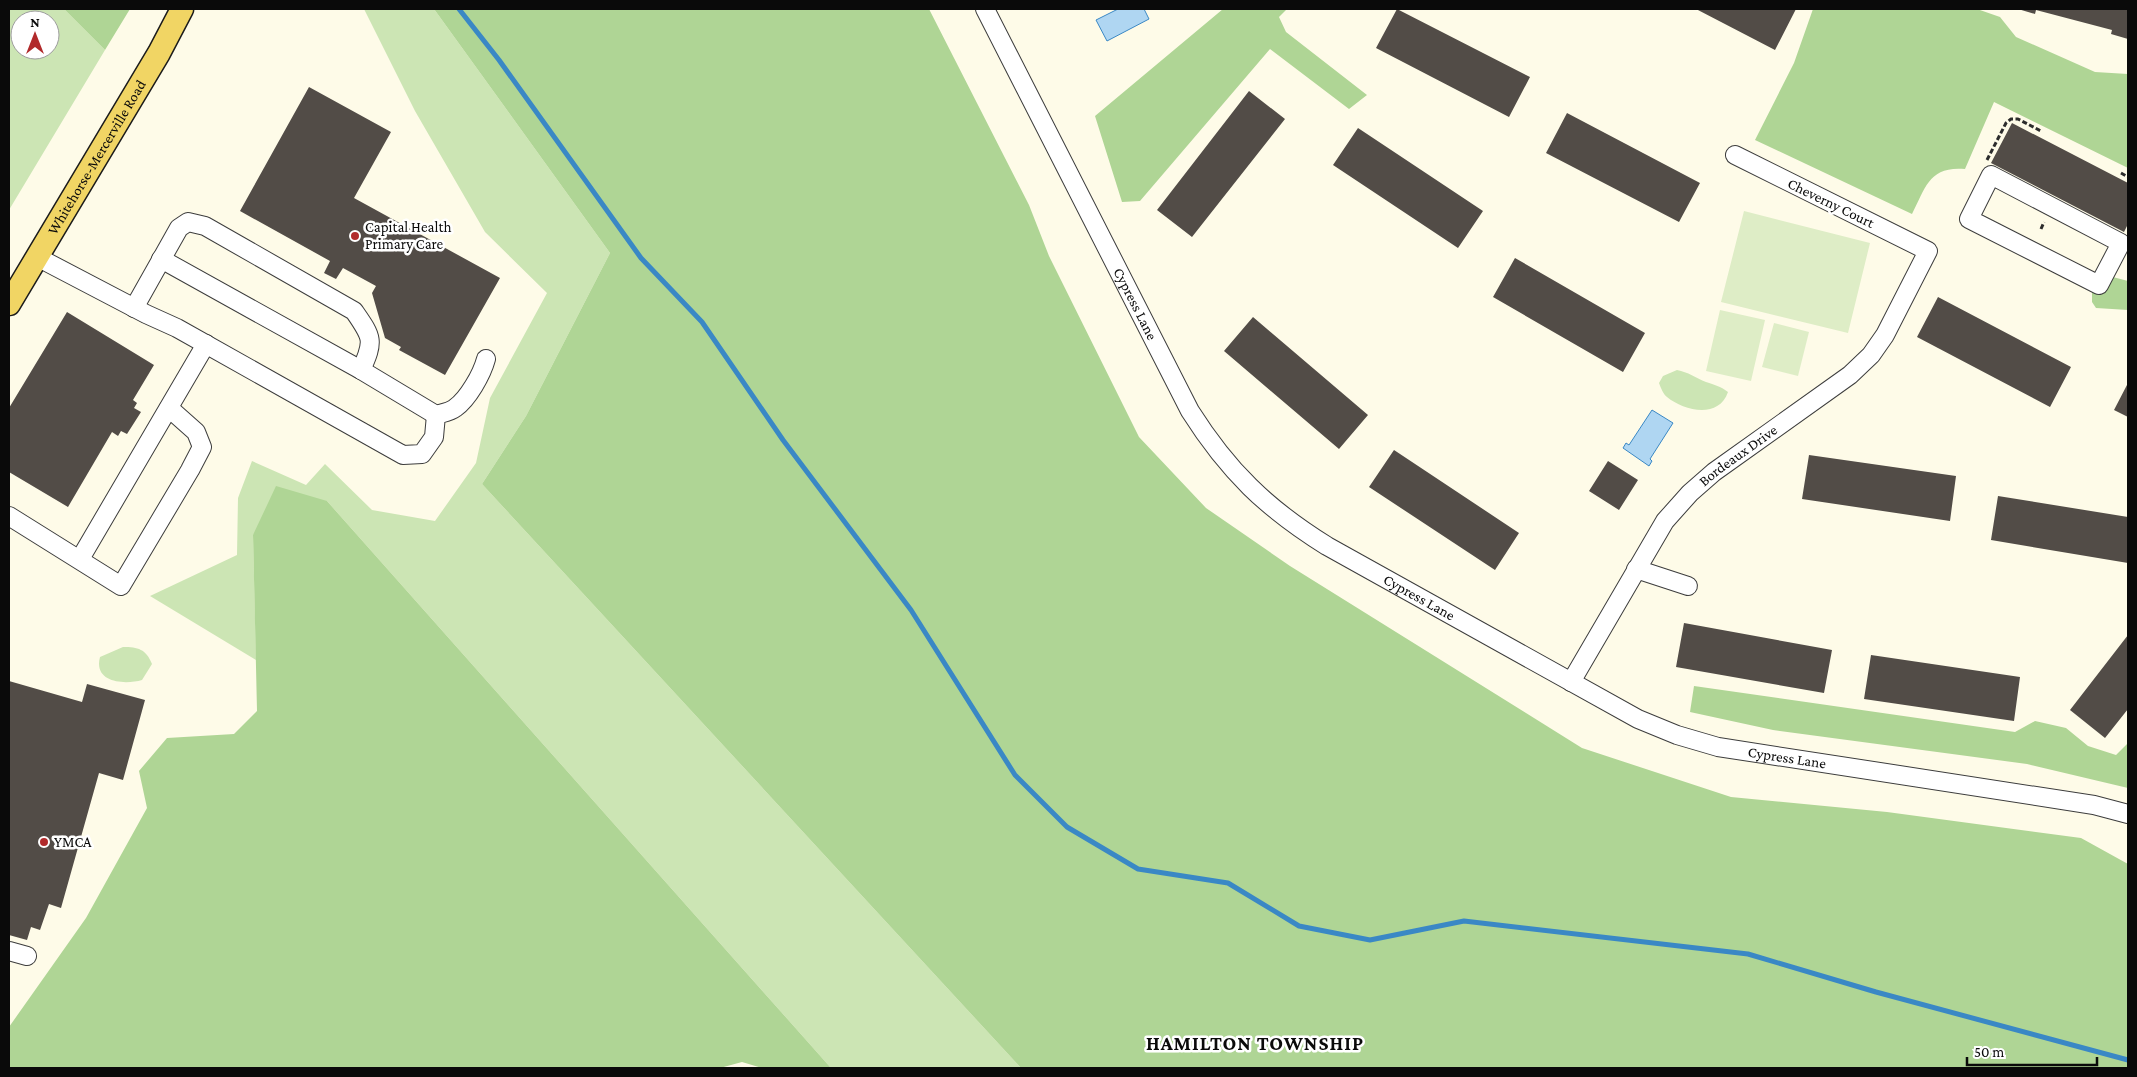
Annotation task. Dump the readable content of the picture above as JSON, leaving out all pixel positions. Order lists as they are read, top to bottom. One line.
{"streets":{"main road":["Whitehorse-Mercerville Road"],"street":["Cheverny Court","Cypress Lane","Bordeaux Drive"]},"crossings":[["Cheverny Court","Bordeaux Drive"],["Cypress Lane","Bordeaux Drive"]],"districts":["HAMILTON TOWNSHIP"],"places":["Capital Health Primary Care","YMCA"],"scale_bar":"50 m","north":"top"}
